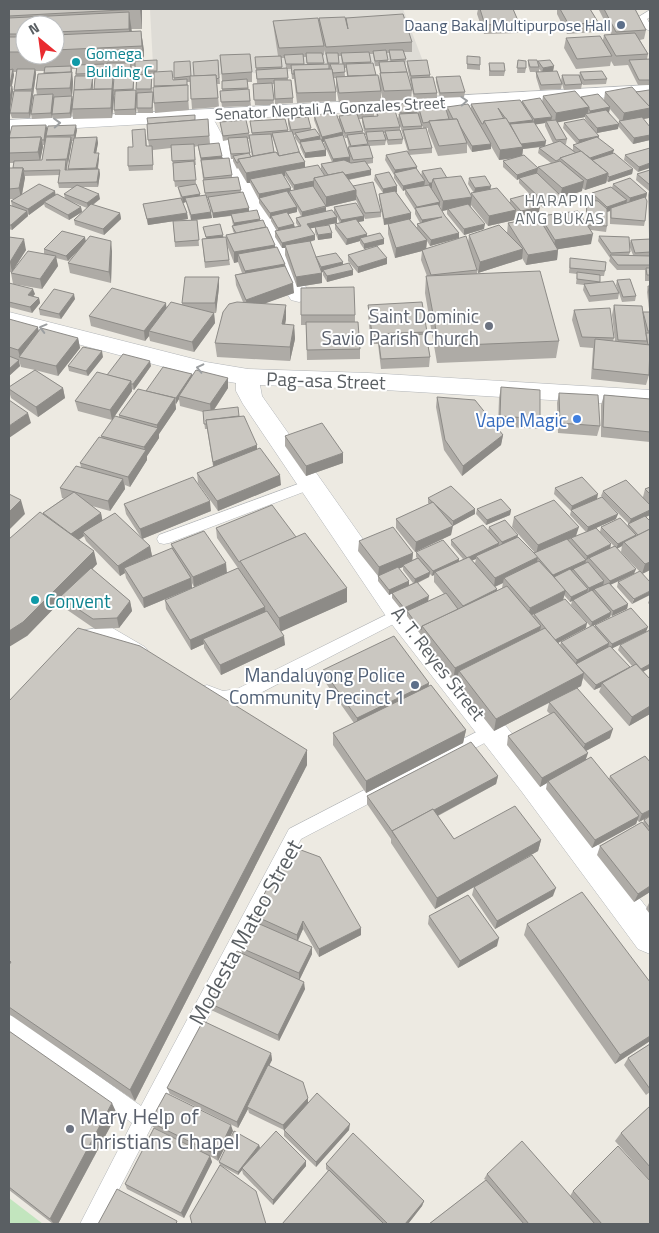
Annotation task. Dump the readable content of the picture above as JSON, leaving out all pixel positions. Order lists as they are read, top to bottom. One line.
{"streets":{"street":["Senator Neptali A. Gonzales Street","Pag-asa Street","A. T. Reyes Street"],"lane":["Modesta Mateo Street"]},"crossings":[["Pag-asa Street","A. T. Reyes Street"],["A. T. Reyes Street","Modesta Mateo Street"]],"one_way":["Senator Neptali A. Gonzales Street","Pag-asa Street"],"districts":["HARAPIN ANG BUKAS"],"places":["Daang Bakal Multipurpose Hall","Gomega Building C","Saint Dominic Savio Parish Church","Vape Magic","Convent","Mandaluyong Police Community Precinct 1","Mary Help of Christians Chapel"],"north":"top left"}
